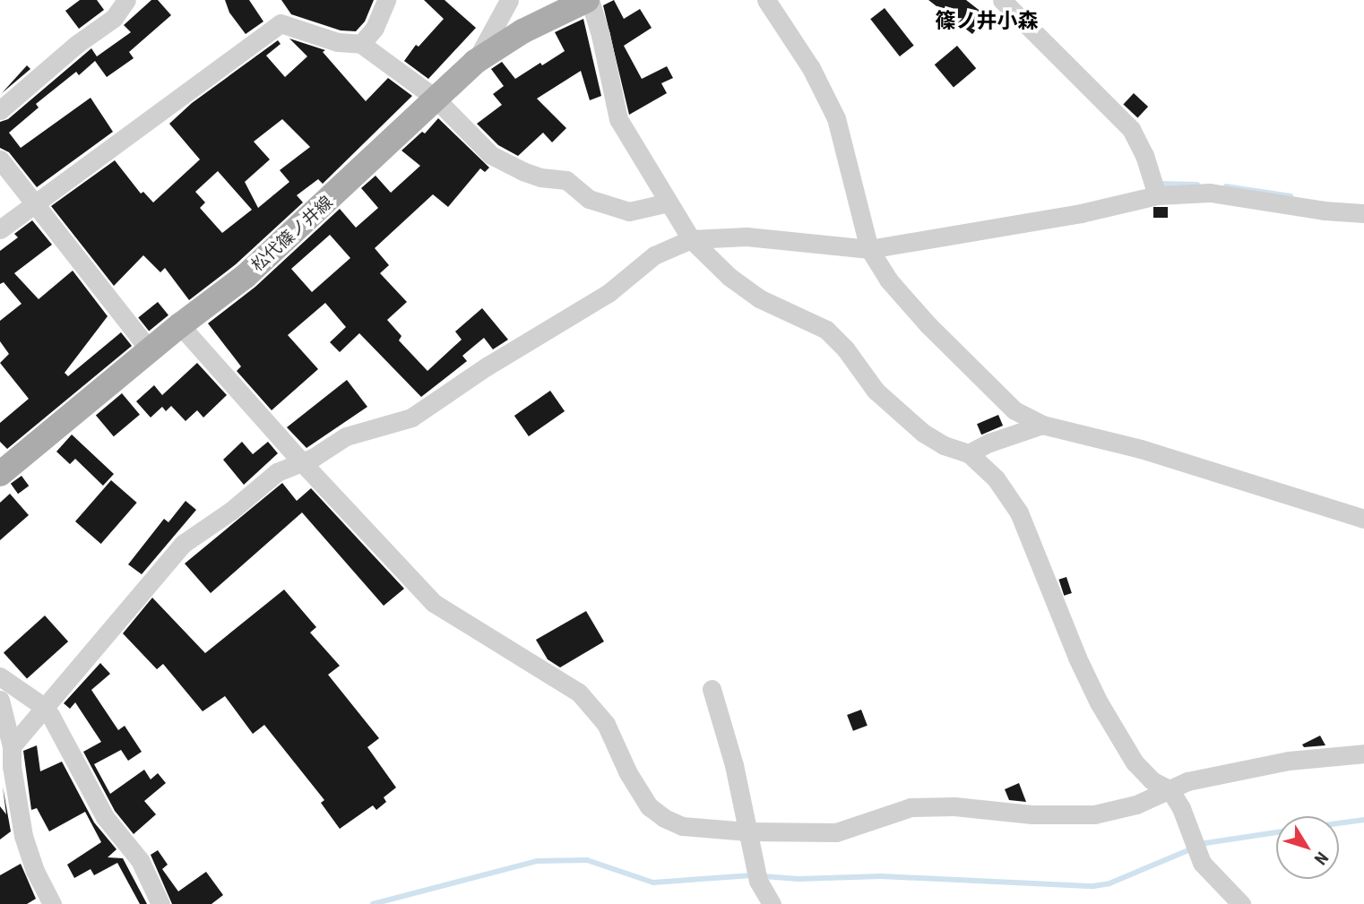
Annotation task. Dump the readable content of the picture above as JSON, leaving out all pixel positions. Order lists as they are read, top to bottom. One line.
{"streets":{"main road":["松代篠ノ井線"]},"districts":["篠ノ井小森"],"north":"bottom right"}
